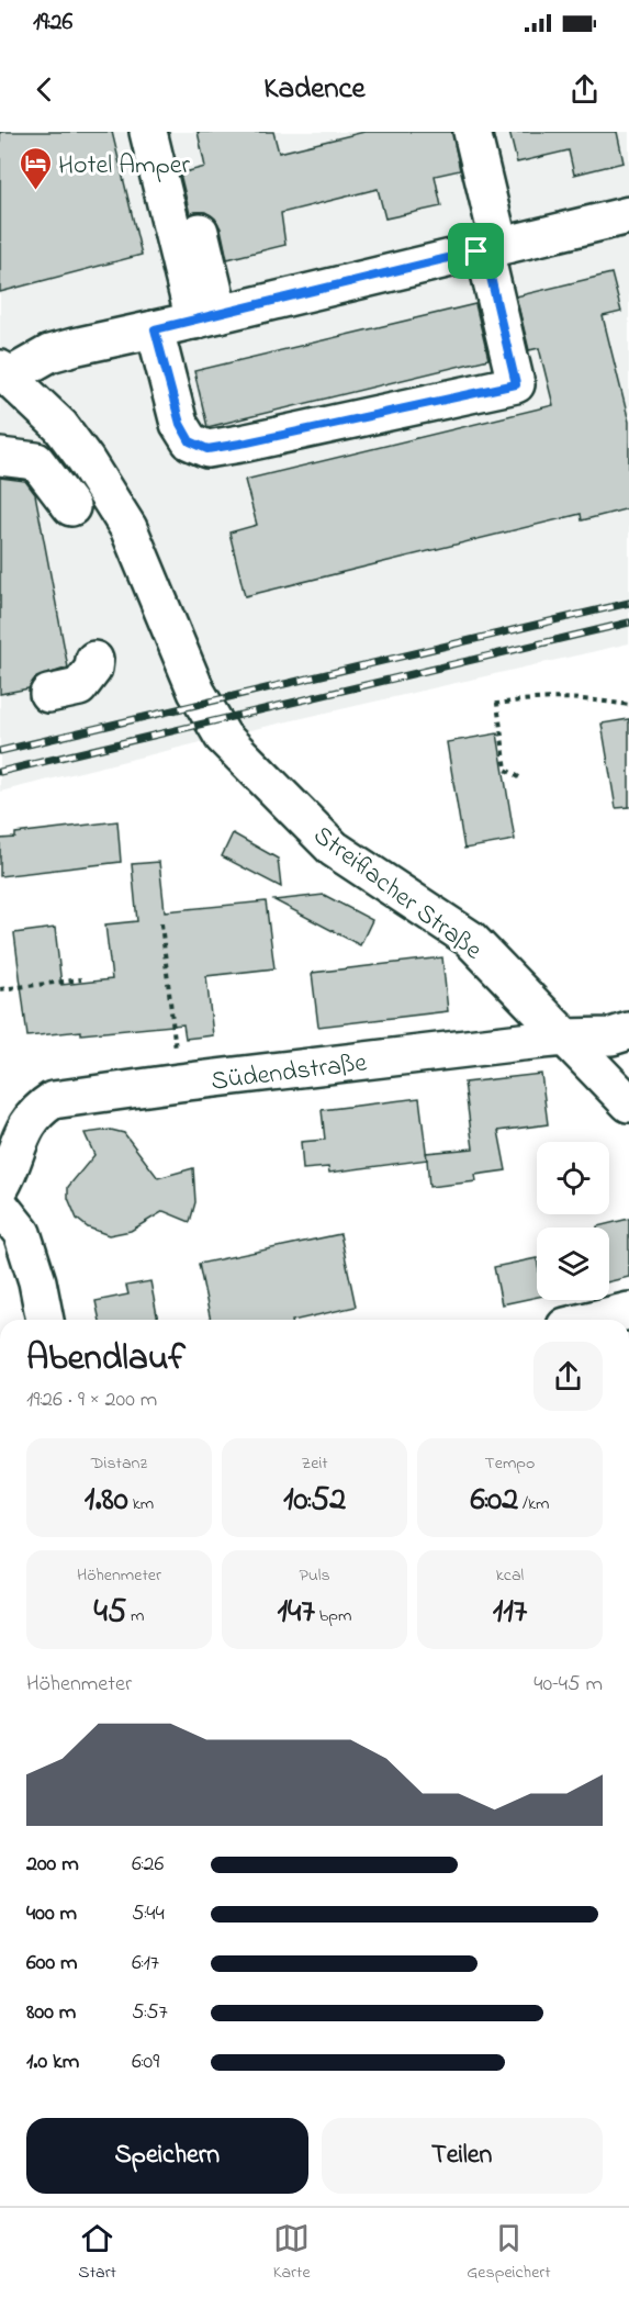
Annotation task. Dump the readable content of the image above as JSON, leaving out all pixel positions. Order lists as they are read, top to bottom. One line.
{"streets":{"street":["Streiflacher Straße","Südendstraße"]},"crossings":[["Streiflacher Straße","Südendstraße"]],"places":{"hotel":["Hotel Amper"]},"page":{"status":"19:26","header":"Kadence","heading":["Abendlauf","19:26 · 9 × 200 m"],"stats":[["Distanz","1.80 km"],["Zeit","10:52"],["Tempo","6:02 /km"],["Höhenmeter","45 m"],["Puls","147 bpm"],["kcal","117"]],"chart":["Höhenmeter","40–45 m"],"list":[{"name":"200 m","note":"6:26"},{"name":"400 m","note":"5:44"},{"name":"600 m","note":"6:17"},{"name":"800 m","note":"5:57"},{"name":"1.0 km","note":"6:09"}],"buttons":["Speichern","Teilen"],"tabs":["Start","Karte","Gespeichert"]}}
